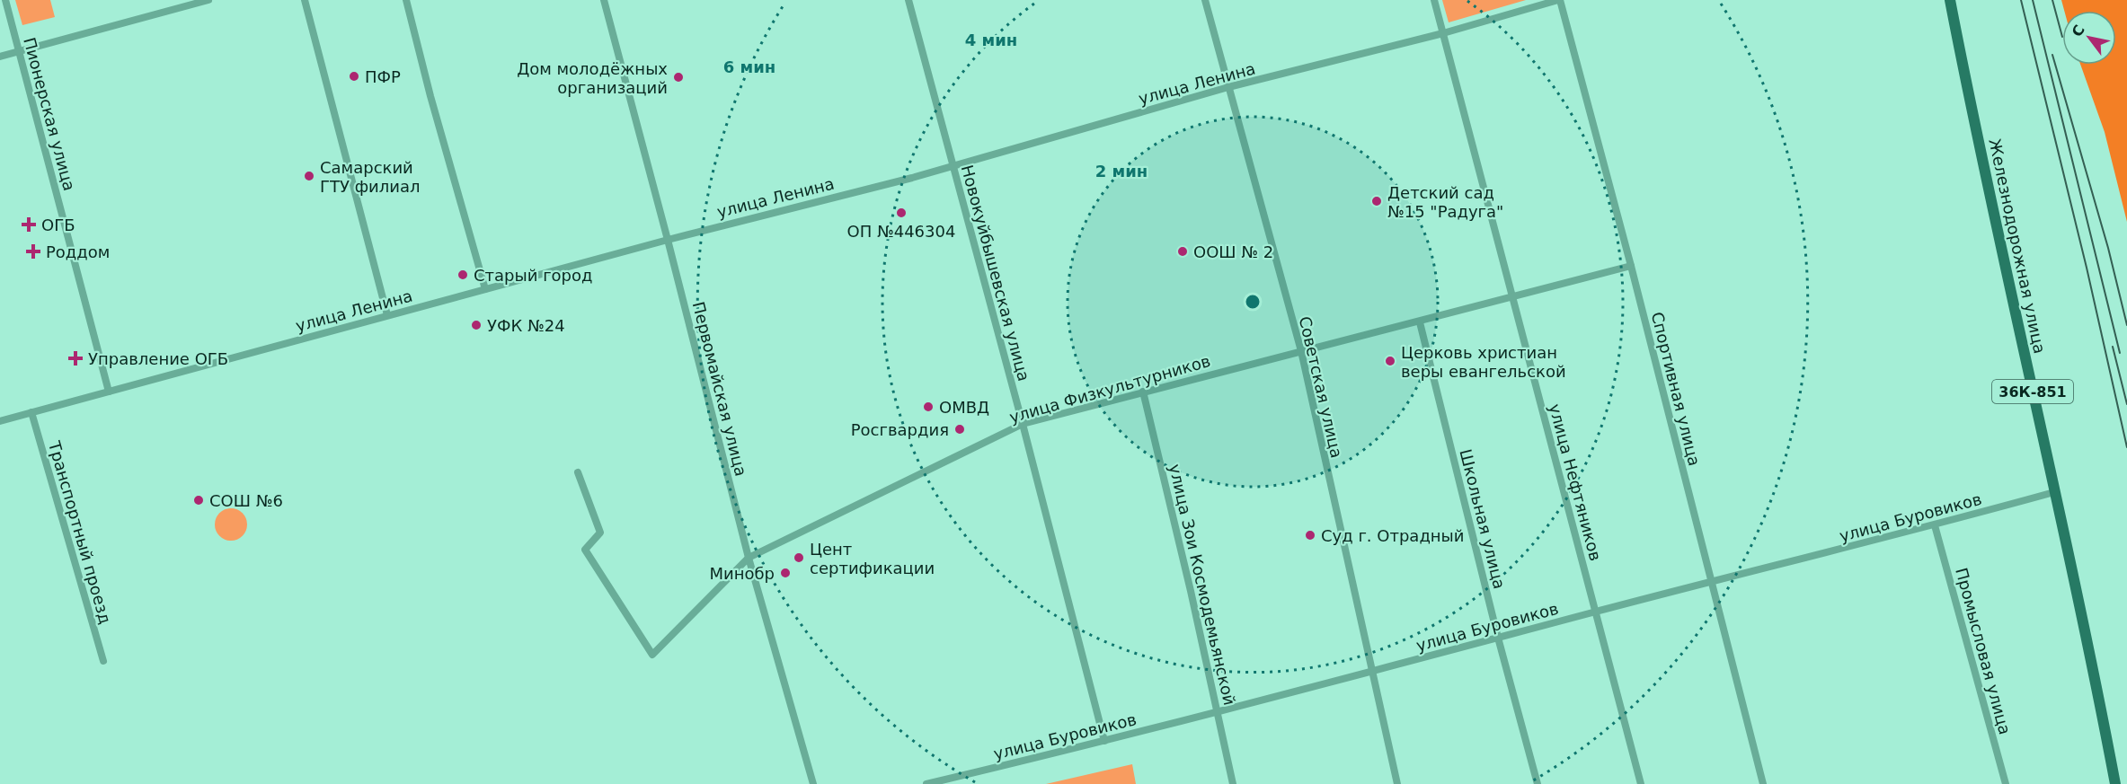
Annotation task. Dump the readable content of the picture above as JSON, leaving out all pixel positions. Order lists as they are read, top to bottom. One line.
{"streets":{"main road":["Железнодорожная улица","36К-851"],"street":["улица Ленина","Пионерская улица","Новокуйбышевская улица","Советская улица","Первомайская улица","улица Физкультурников","Спортивная улица","улица Нефтяников","улица Буровиков","Школьная улица","Транспортный проезд","улица Зои Космодемьянской","Промысловая улица"]},"crossings":[["улица Ленина","Пионерская улица"],["улица Ленина","Новокуйбышевская улица"],["улица Ленина","Советская улица"],["улица Ленина","Первомайская улица"],["улица Ленина","Спортивная улица"],["улица Ленина","улица Нефтяников"],["улица Ленина","Транспортный проезд"],["Железнодорожная улица","улица Буровиков"],["Новокуйбышевская улица","улица Физкультурников"],["Новокуйбышевская улица","улица Буровиков"],["Советская улица","улица Физкультурников"],["Советская улица","улица Буровиков"],["Первомайская улица","улица Физкультурников"],["улица Физкультурников","Спортивная улица"],["улица Физкультурников","улица Нефтяников"],["улица Физкультурников","Школьная улица"],["улица Физкультурников","улица Зои Космодемьянской"],["Спортивная улица","улица Буровиков"],["улица Нефтяников","улица Буровиков"],["улица Буровиков","Школьная улица"],["улица Буровиков","улица Зои Космодемьянской"],["улица Буровиков","Промысловая улица"]],"places":{"other":["ПФР","Дом молодёжных организаций","Самарский ГТУ филиал","Детский сад №15 \"Радуга\"","ОП №446304","ООШ № 2","Старый город","УФК №24","Церковь христиан веры евангельской","ОМВД","Росгвардия","СОШ №6","Суд г. Отрадный","Цент сертификации","Минобр"],"health":["ОГБ","Роддом","Управление ОГБ"]},"north":"top left","rings":["4 мин","6 мин","2 мин"]}
